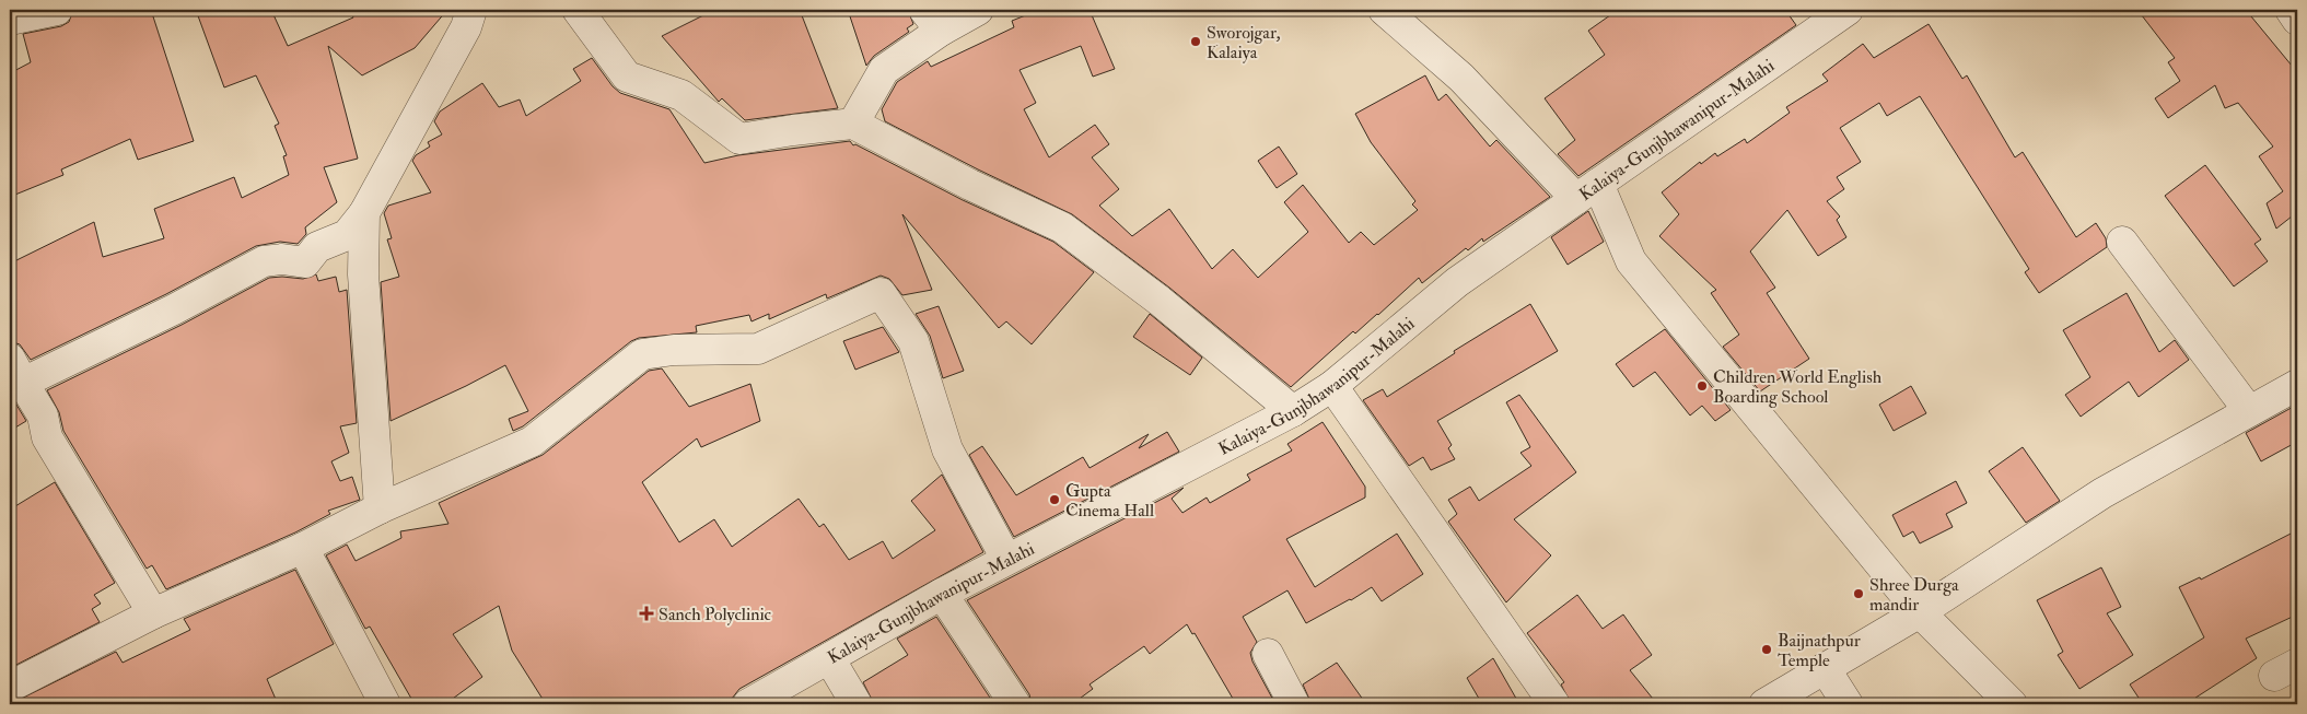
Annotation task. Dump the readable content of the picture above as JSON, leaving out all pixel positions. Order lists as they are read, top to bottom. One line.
{"streets":{"street":["Kalaiya-Gunjbhawanipur-Malahi"]},"places":{"other":["Sworojgar, Kalaiya","Children World English Boarding School","Gupta Cinema Hall","Shree Durga mandir","Baijnathpur Temple"],"health":["Sanch Polyclinic"]}}
